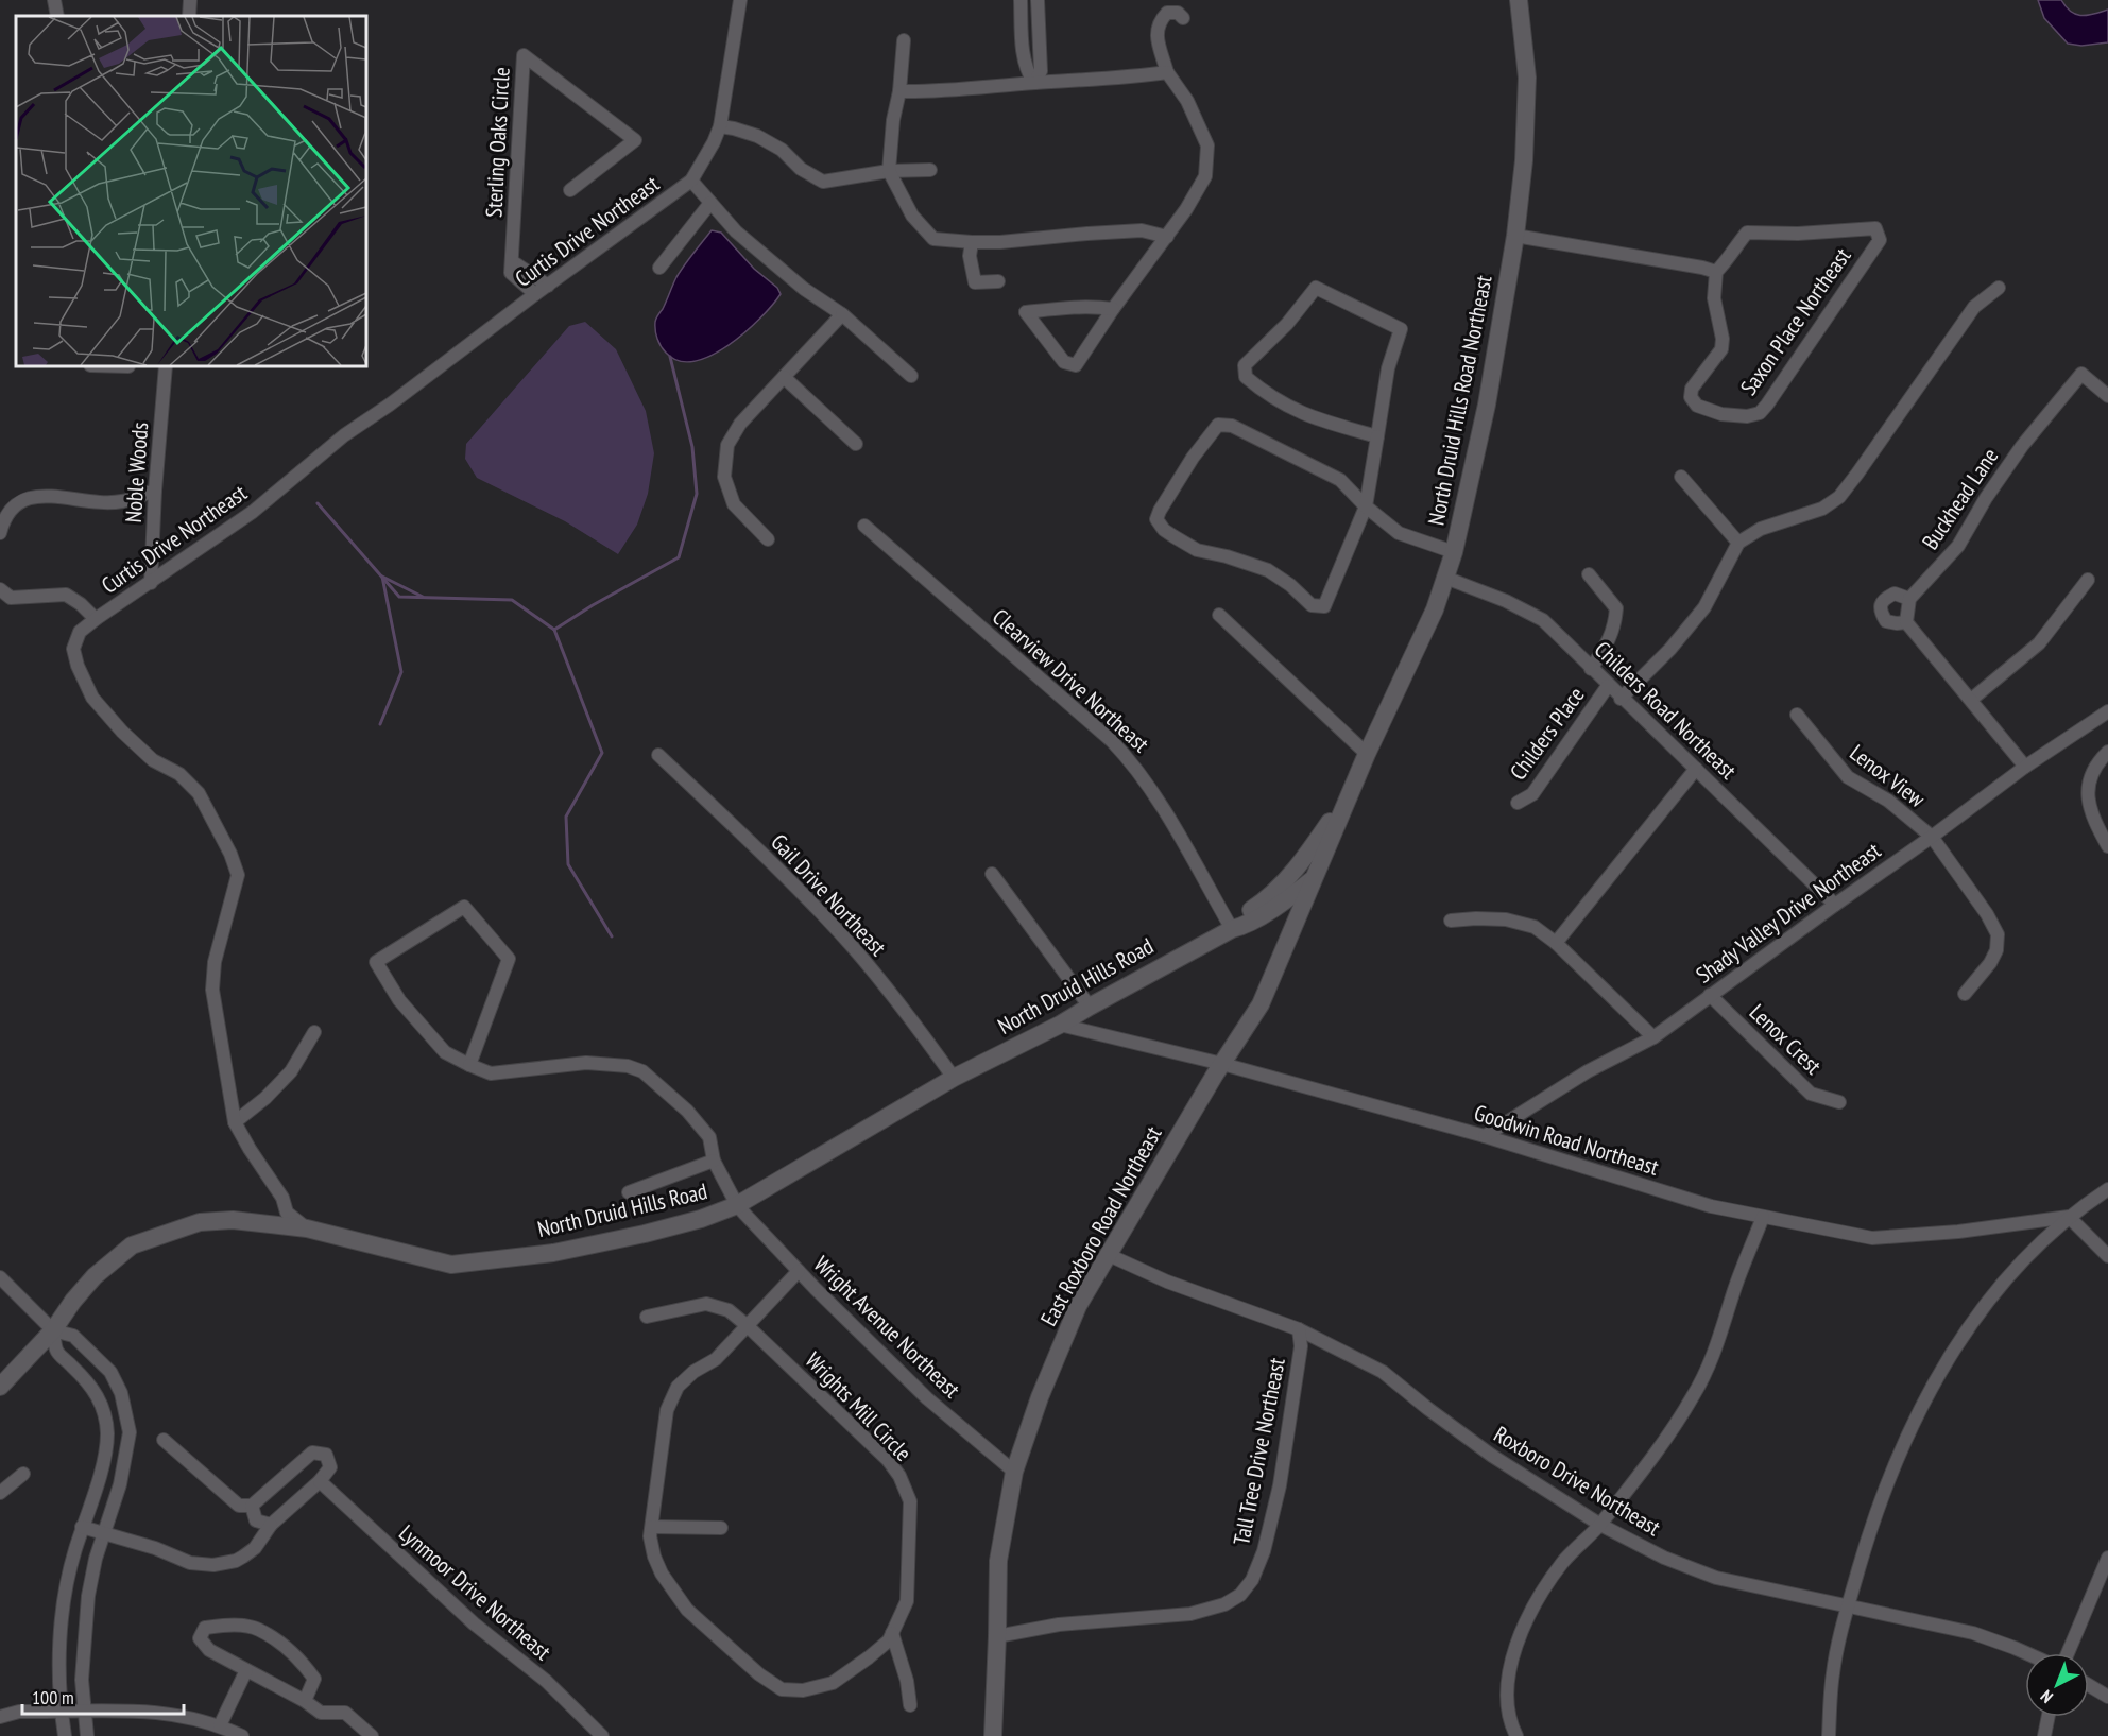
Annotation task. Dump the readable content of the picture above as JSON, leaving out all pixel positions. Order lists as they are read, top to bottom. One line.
{"streets":{"main road":["North Druid Hills Road Northeast","North Druid Hills Road","East Roxboro Road Northeast"],"street":["Sterling Oaks Circle","Curtis Drive Northeast","Saxon Place Northeast","Noble Woods","Buckhead Lane","Clearview Drive Northeast","Childers Road Northeast","Childers Place","Lenox View","Gail Drive Northeast","Shady Valley Drive Northeast","Lenox Crest","Goodwin Road Northeast","Wright Avenue Northeast","Wrights Mill Circle","Tall Tree Drive Northeast","Roxboro Drive Northeast","Lynmoor Drive Northeast"]},"crossings":[["Curtis Drive Northeast","Noble Woods"],["Curtis Drive Northeast","North Druid Hills Road"],["North Druid Hills Road Northeast","Clearview Drive Northeast"],["North Druid Hills Road Northeast","Childers Road Northeast"],["North Druid Hills Road Northeast","North Druid Hills Road"],["North Druid Hills Road Northeast","East Roxboro Road Northeast"],["Clearview Drive Northeast","North Druid Hills Road"],["Childers Road Northeast","Childers Place"],["Childers Road Northeast","Shady Valley Drive Northeast"],["Lenox View","Shady Valley Drive Northeast"],["Gail Drive Northeast","North Druid Hills Road"],["Shady Valley Drive Northeast","Lenox Crest"],["Shady Valley Drive Northeast","Goodwin Road Northeast"],["North Druid Hills Road","Goodwin Road Northeast"],["North Druid Hills Road","East Roxboro Road Northeast"],["North Druid Hills Road","Wright Avenue Northeast"],["Goodwin Road Northeast","East Roxboro Road Northeast"],["East Roxboro Road Northeast","Wright Avenue Northeast"],["East Roxboro Road Northeast","Tall Tree Drive Northeast"],["East Roxboro Road Northeast","Roxboro Drive Northeast"],["Wright Avenue Northeast","Wrights Mill Circle"],["Tall Tree Drive Northeast","Roxboro Drive Northeast"]],"scale_bar":"100 m","north":"bottom left"}
